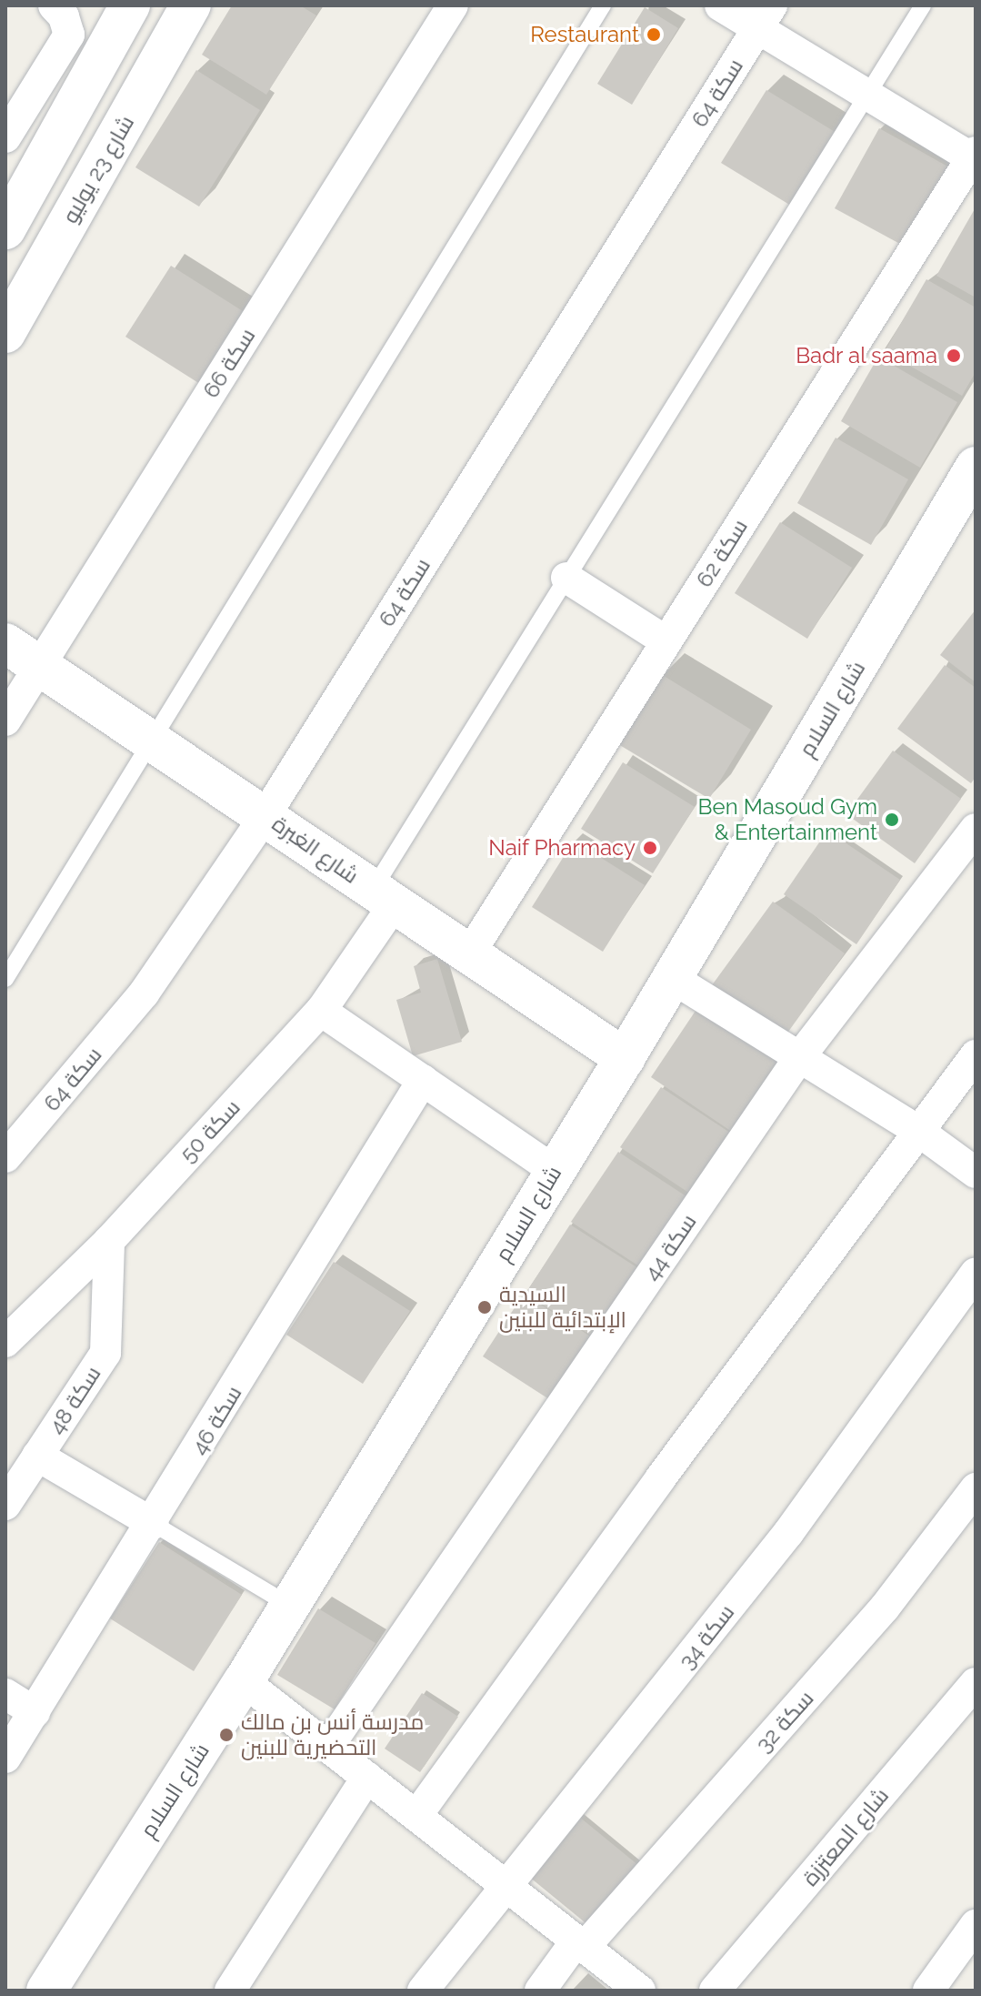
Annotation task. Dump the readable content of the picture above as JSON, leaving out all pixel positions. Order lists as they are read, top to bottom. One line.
{"streets":{"street":["سكة 64","شارع 23 يوليو","سكة 66","سكة 62","شارع السلام","شارع الغبرة","سكة 50","سكة 44","سكة 48","سكة 46","سكة 34","سكة 32","شارع المعتززة"]},"crossings":[["سكة 64","شارع الغبرة"],["سكة 66","شارع الغبرة"],["سكة 62","شارع الغبرة"],["شارع السلام","شارع الغبرة"],["شارع الغبرة","سكة 50"],["سكة 50","سكة 48"]],"places":["Restaurant","Badr al saama","Ben Masoud Gym & Entertainment","Naif Pharmacy","السيدية الإبتدائية للبنين","مدرسة أنس بن مالك التحضيرية للبنين"]}
